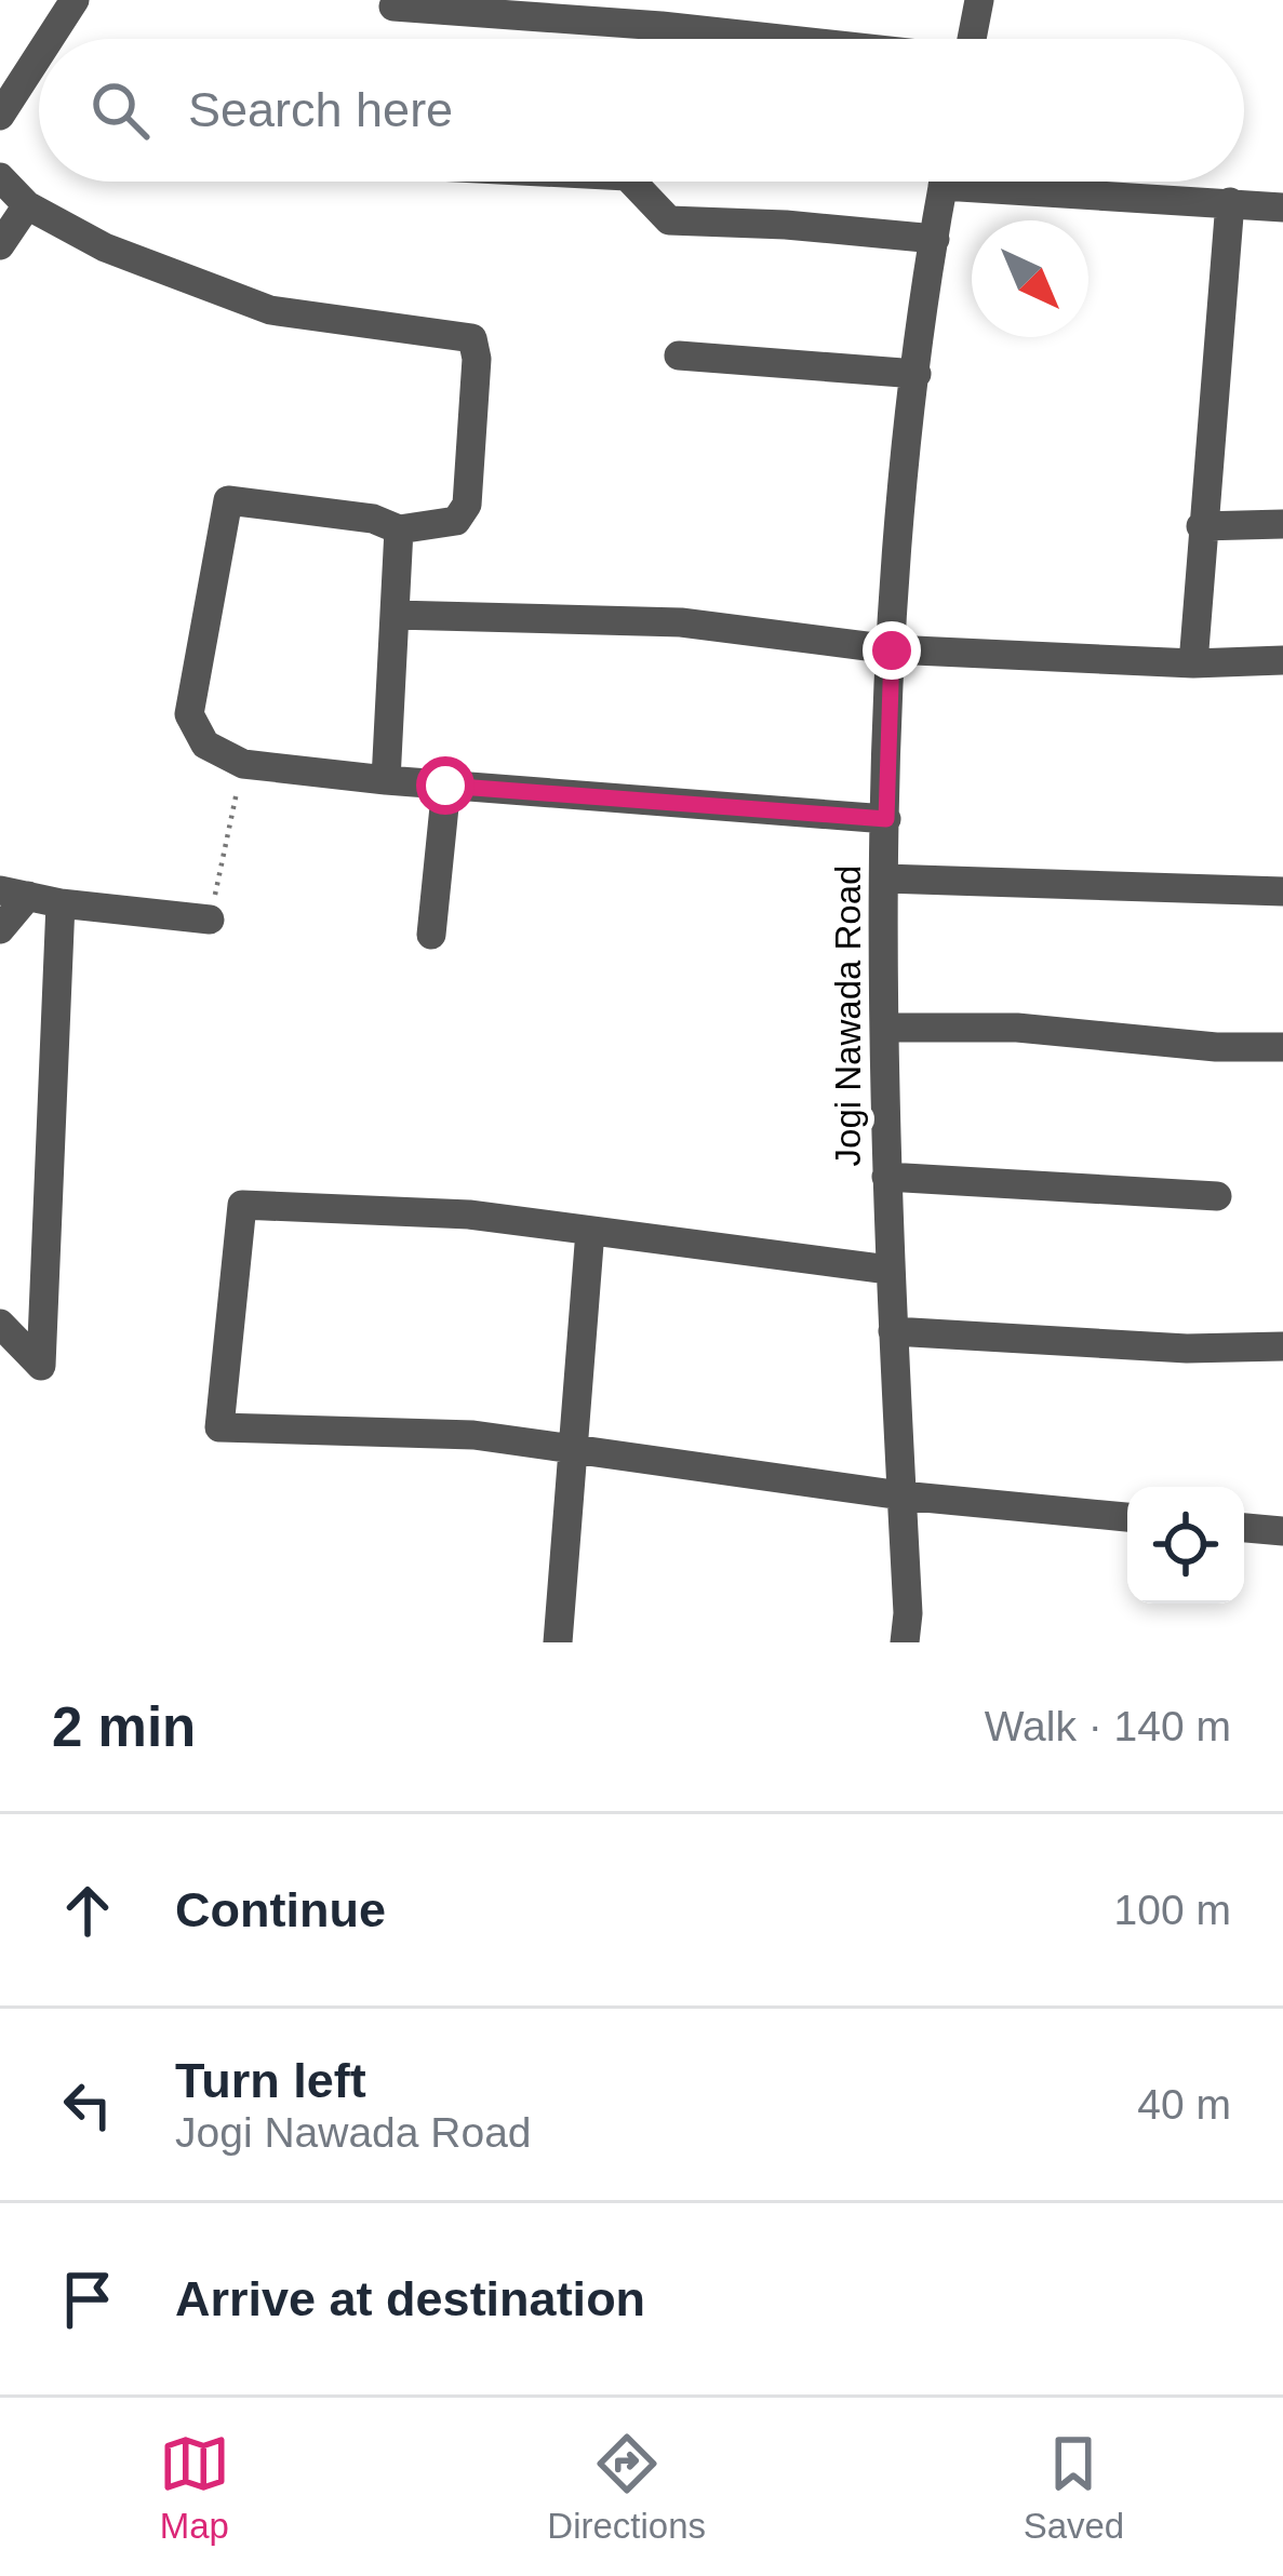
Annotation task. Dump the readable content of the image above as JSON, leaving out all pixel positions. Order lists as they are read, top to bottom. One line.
{"streets":{"street":["Jogi Nawada Road"]},"north":"bottom right","page":{"search":"Search here","heading":["2 min","Walk · 140 m"],"list":[["Continue","100 m"],["Turn left","Jogi Nawada Road","40 m"],"Arrive at destination"],"nav":["Map","Directions","Saved"]}}
